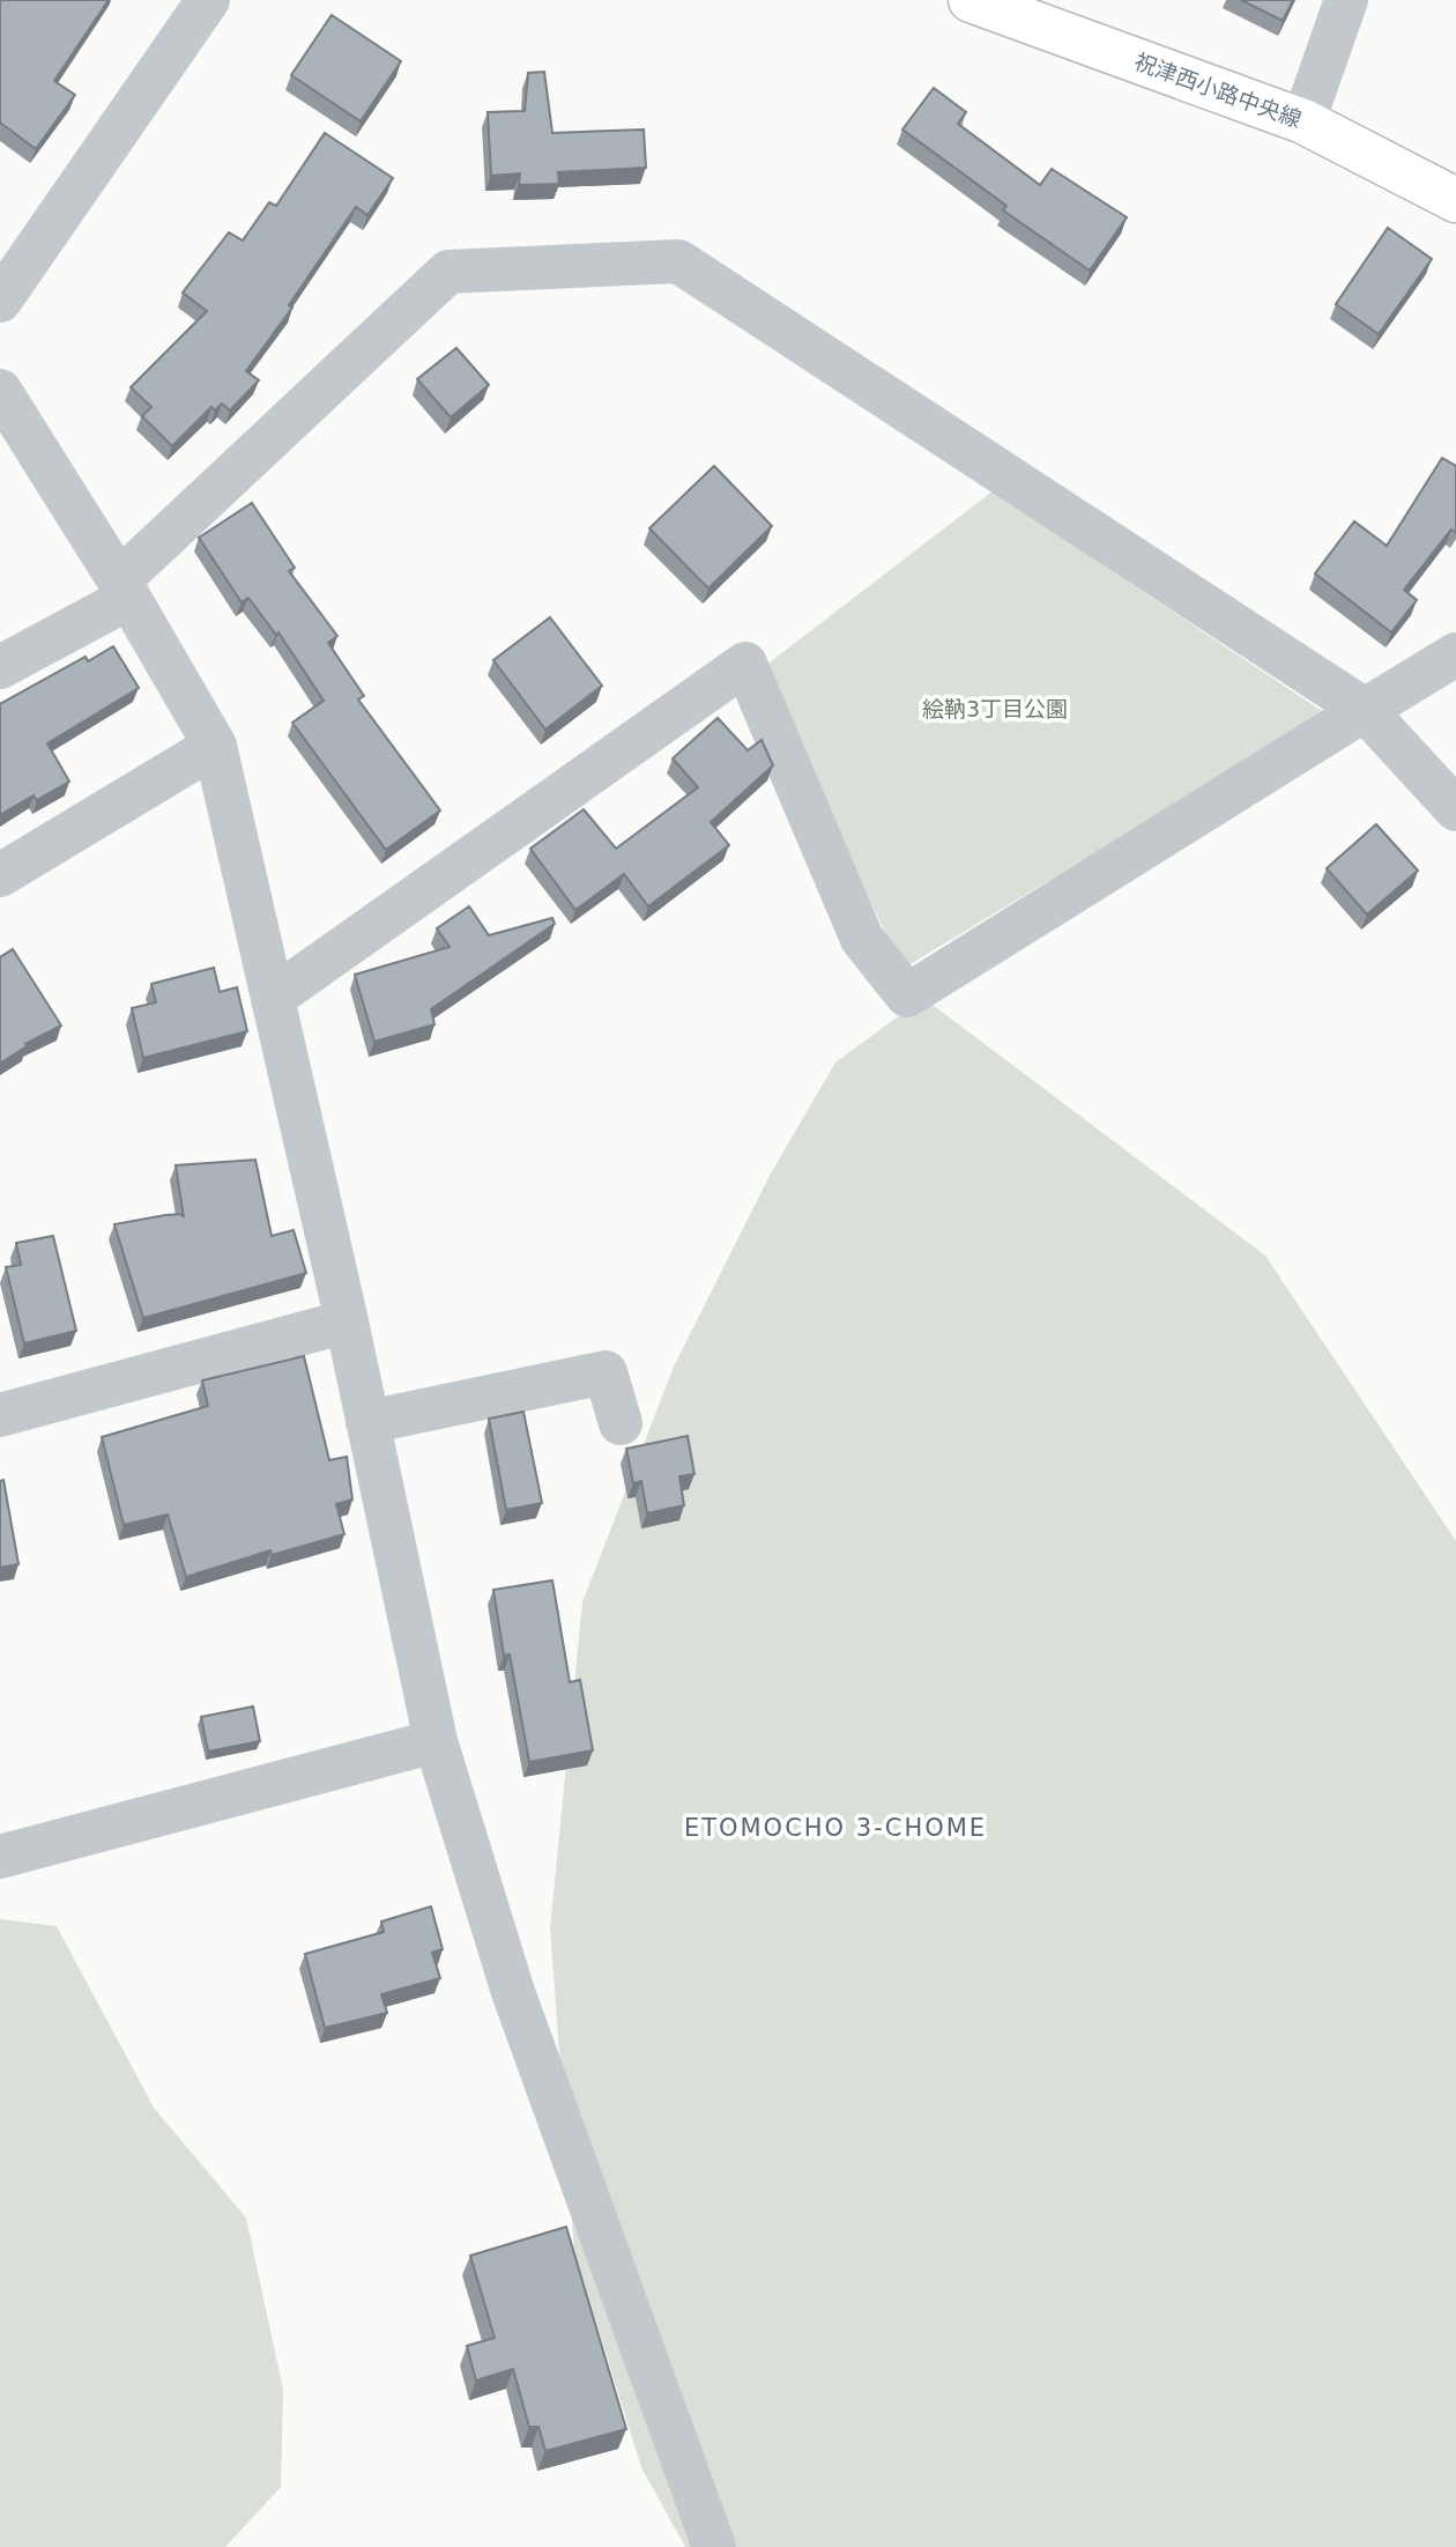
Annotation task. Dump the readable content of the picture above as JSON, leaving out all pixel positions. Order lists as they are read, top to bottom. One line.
{"streets":{"main road":["祝津西小路中央線"]},"districts":["ETOMOCHO 3-CHOME"],"parks":["絵靹3丁目公園"]}
